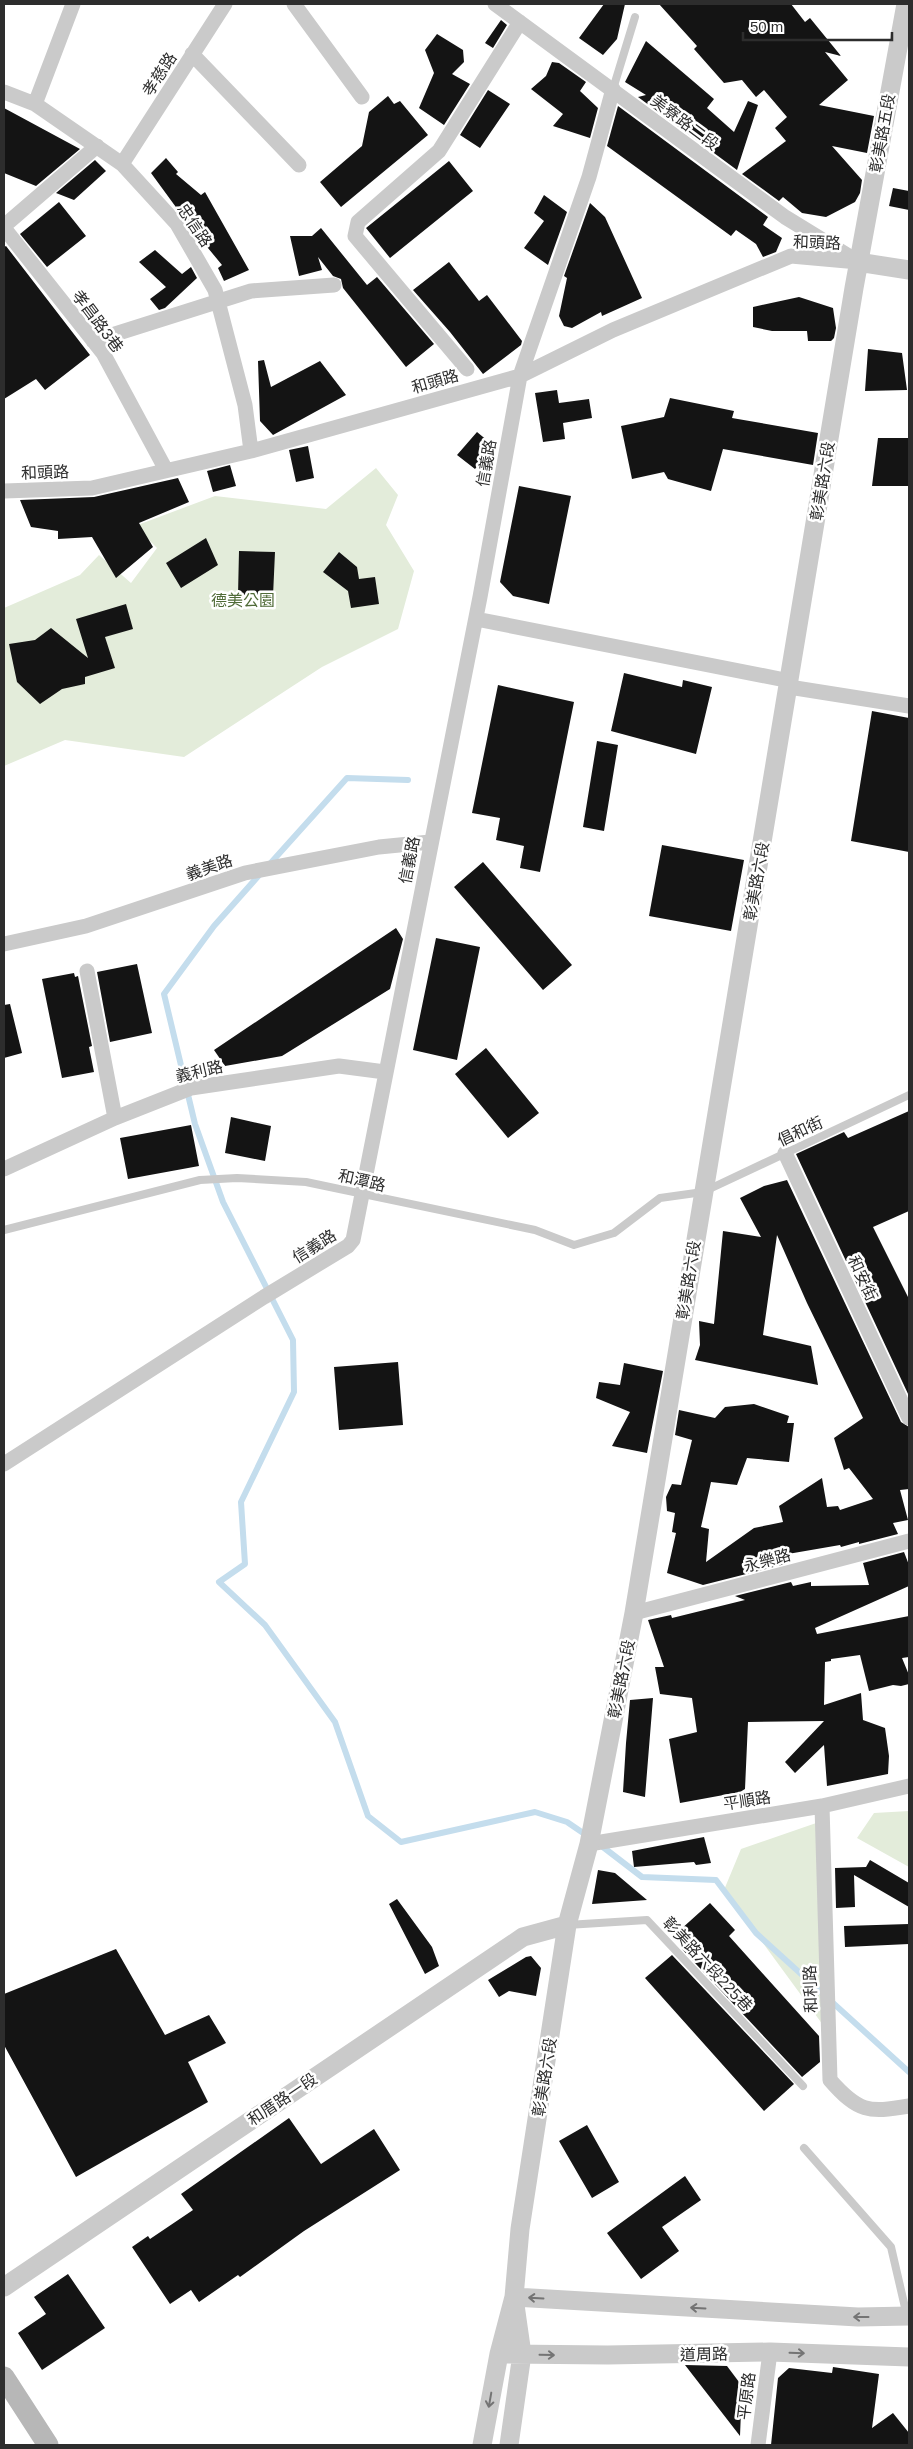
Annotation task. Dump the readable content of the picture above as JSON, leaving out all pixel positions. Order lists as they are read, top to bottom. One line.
{"streets":{"street":["孝慈路","美寮路二段","彰美路五段","忠信路","和頭路","孝昌路3巷","信義路","彰美路六段","義美路","義利路","和安街","永樂路","平順路","和利路","和厝路一段","道周路","平原路"],"lane":["倡和街","和潭路","彰美路六段225巷"]},"crossings":[["孝慈路","忠信路"],["美寮路二段","彰美路五段"],["美寮路二段","和頭路"],["美寮路二段","信義路"],["美寮路二段","彰美路六段"],["彰美路五段","和頭路"],["彰美路五段","彰美路六段"],["忠信路","和頭路"],["和頭路","孝昌路3巷"],["和頭路","信義路"],["和頭路","彰美路六段"],["信義路","義美路"],["信義路","義利路"],["信義路","和潭路"],["彰美路六段","倡和街"],["彰美路六段","和潭路"],["彰美路六段","永樂路"],["彰美路六段","平順路"],["彰美路六段","彰美路六段225巷"],["彰美路六段","和厝路一段"],["彰美路六段","道周路"],["倡和街","和潭路"],["倡和街","和安街"],["平順路","和利路"],["彰美路六段225巷","和厝路一段"],["道周路","平原路"]],"parks":["德美公園"],"scale_bar":"50 m"}
